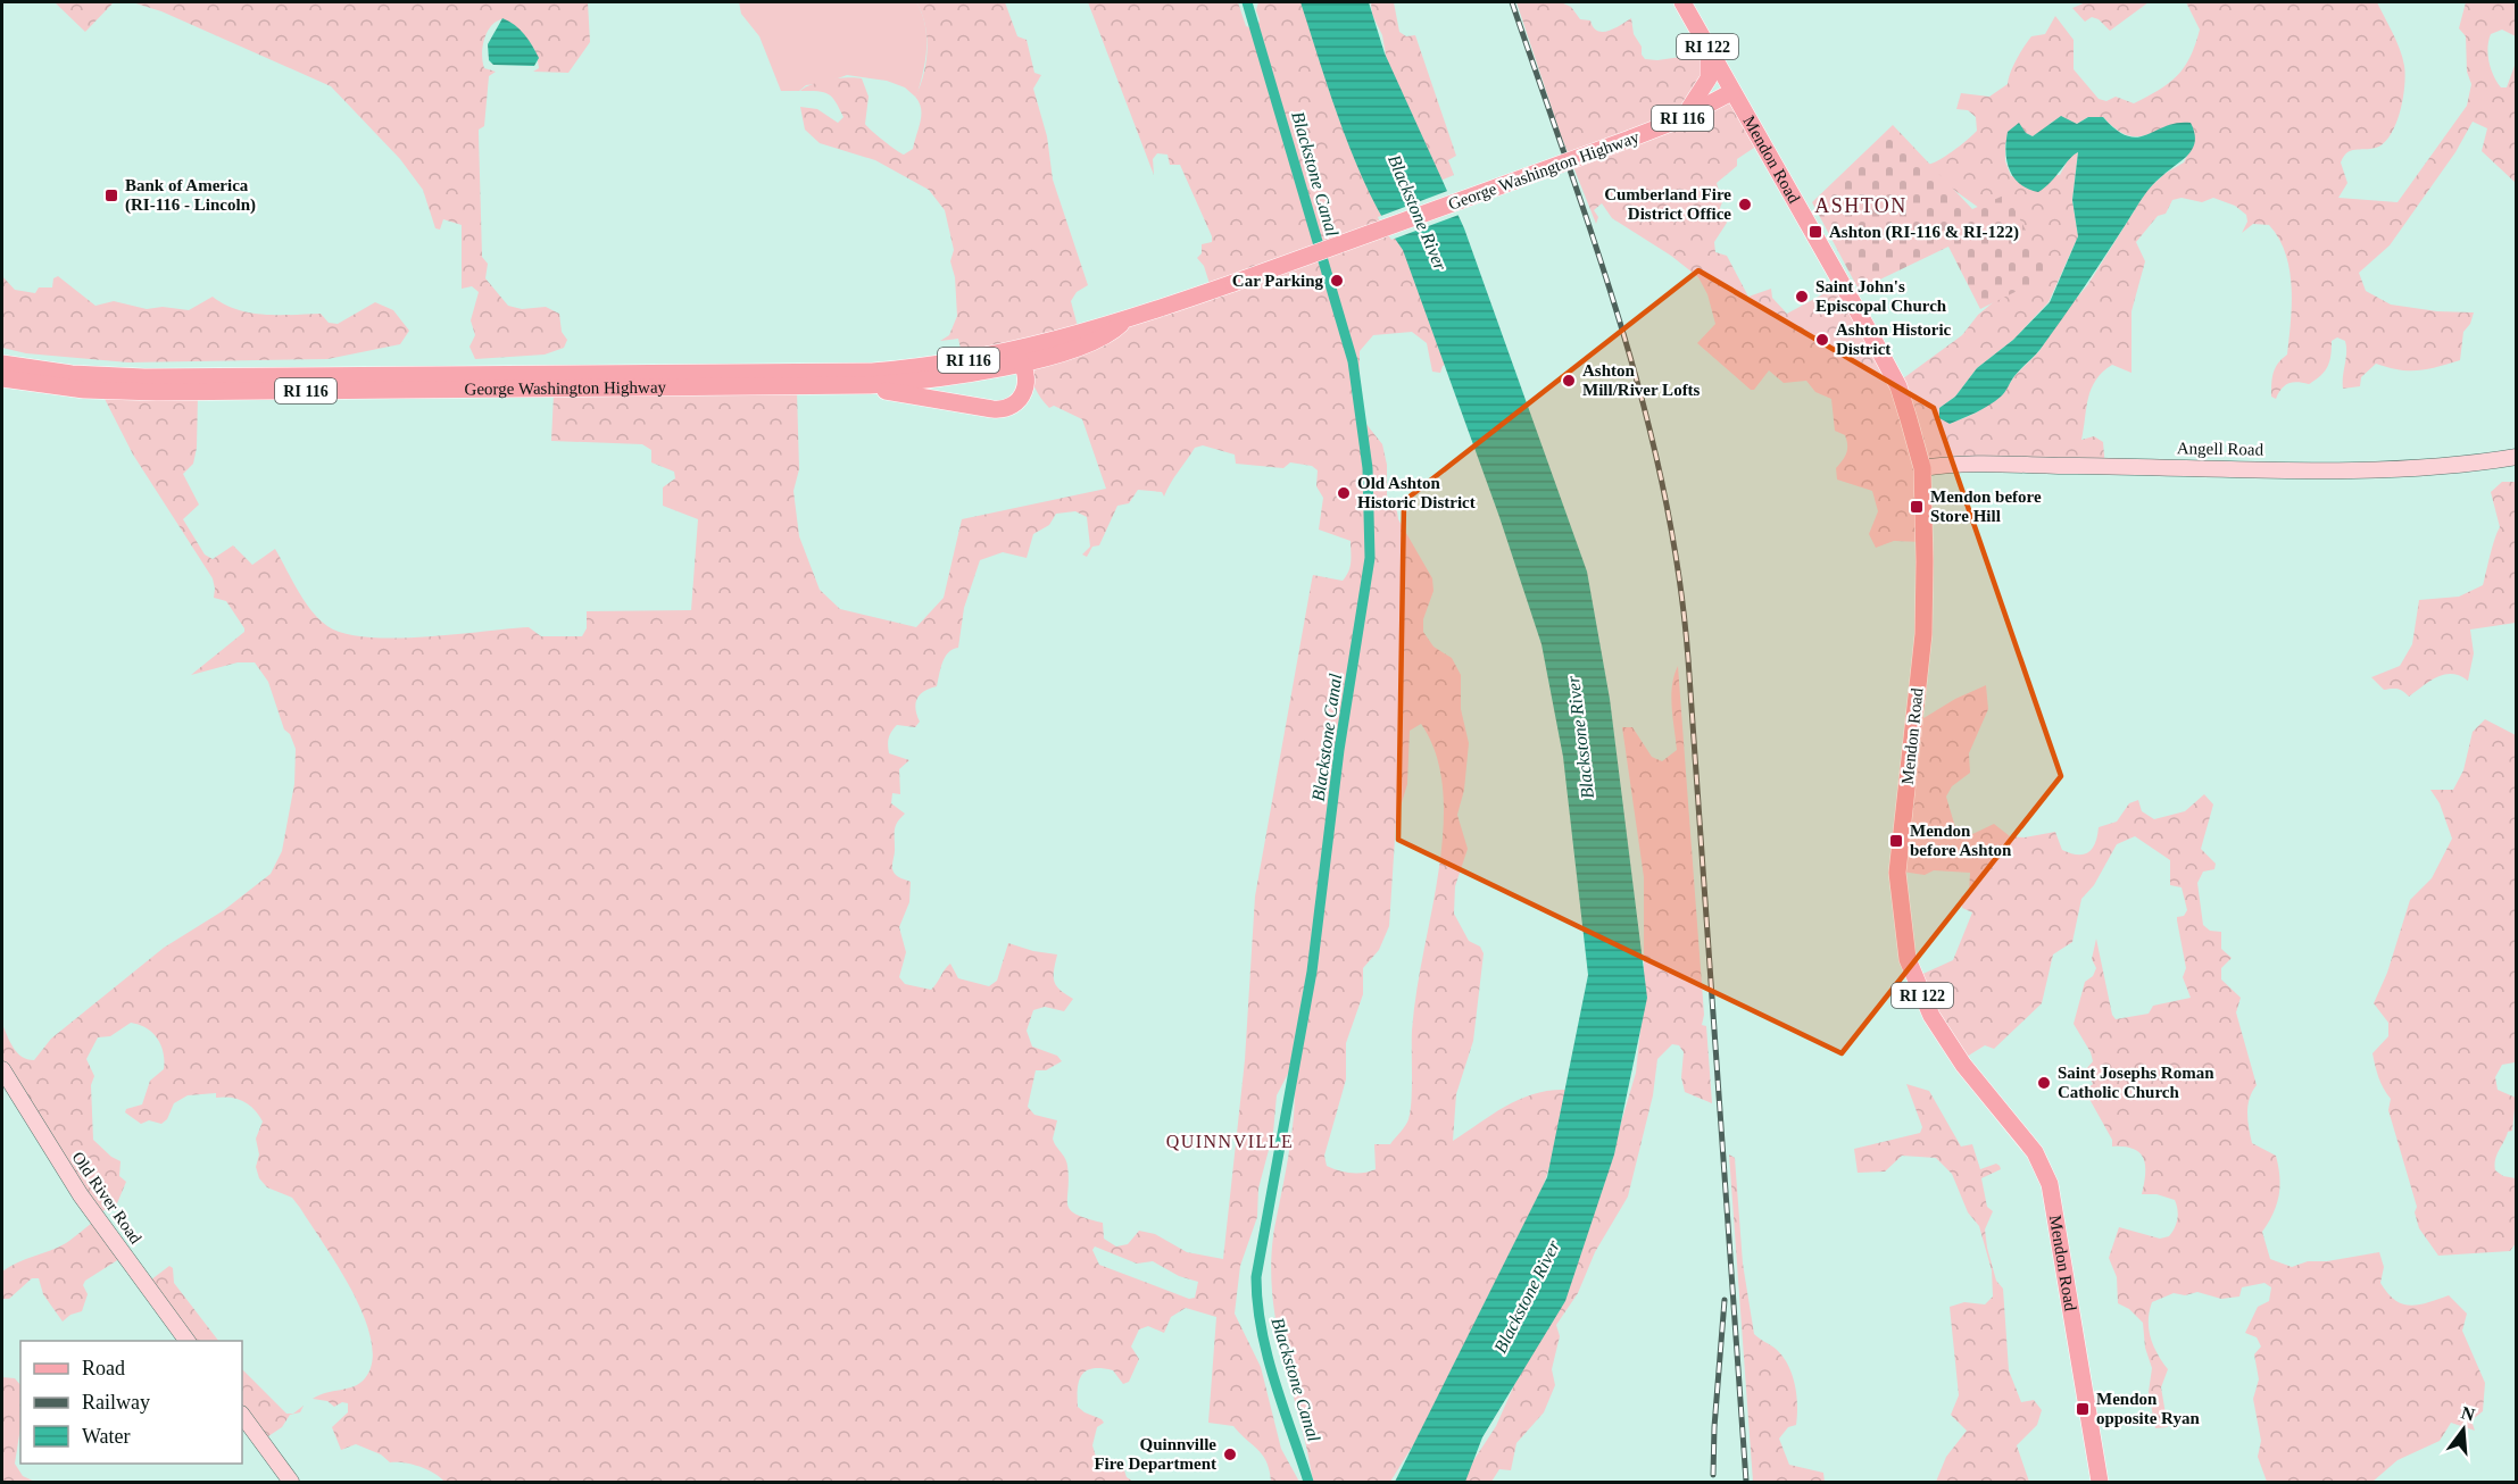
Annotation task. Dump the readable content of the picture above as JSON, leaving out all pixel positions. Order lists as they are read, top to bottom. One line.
{"streets":{"main road":["RI 122","RI 116","Mendon Road","George Washington Highway","Angell Road","Old River Road"]},"crossings":[["Mendon Road","George Washington Highway"],["Mendon Road","Angell Road"]],"districts":["ASHTON","QUINNVILLE"],"water":["Blackstone Canal","Blackstone River"],"places":{"transit":["Bank of America (RI-116 - Lincoln)","Ashton (RI-116 & RI-122)","Mendon before Store Hill","Mendon before Ashton","Mendon opposite Ryan"],"other":["Cumberland Fire District Office","Car Parking","Saint John's Episcopal Church","Ashton Historic District","Ashton Mill/River Lofts","Old Ashton Historic District","Saint Josephs Roman Catholic Church","Quinnville Fire Department"]},"legend":["Road","Railway","Water"],"north":"top"}
